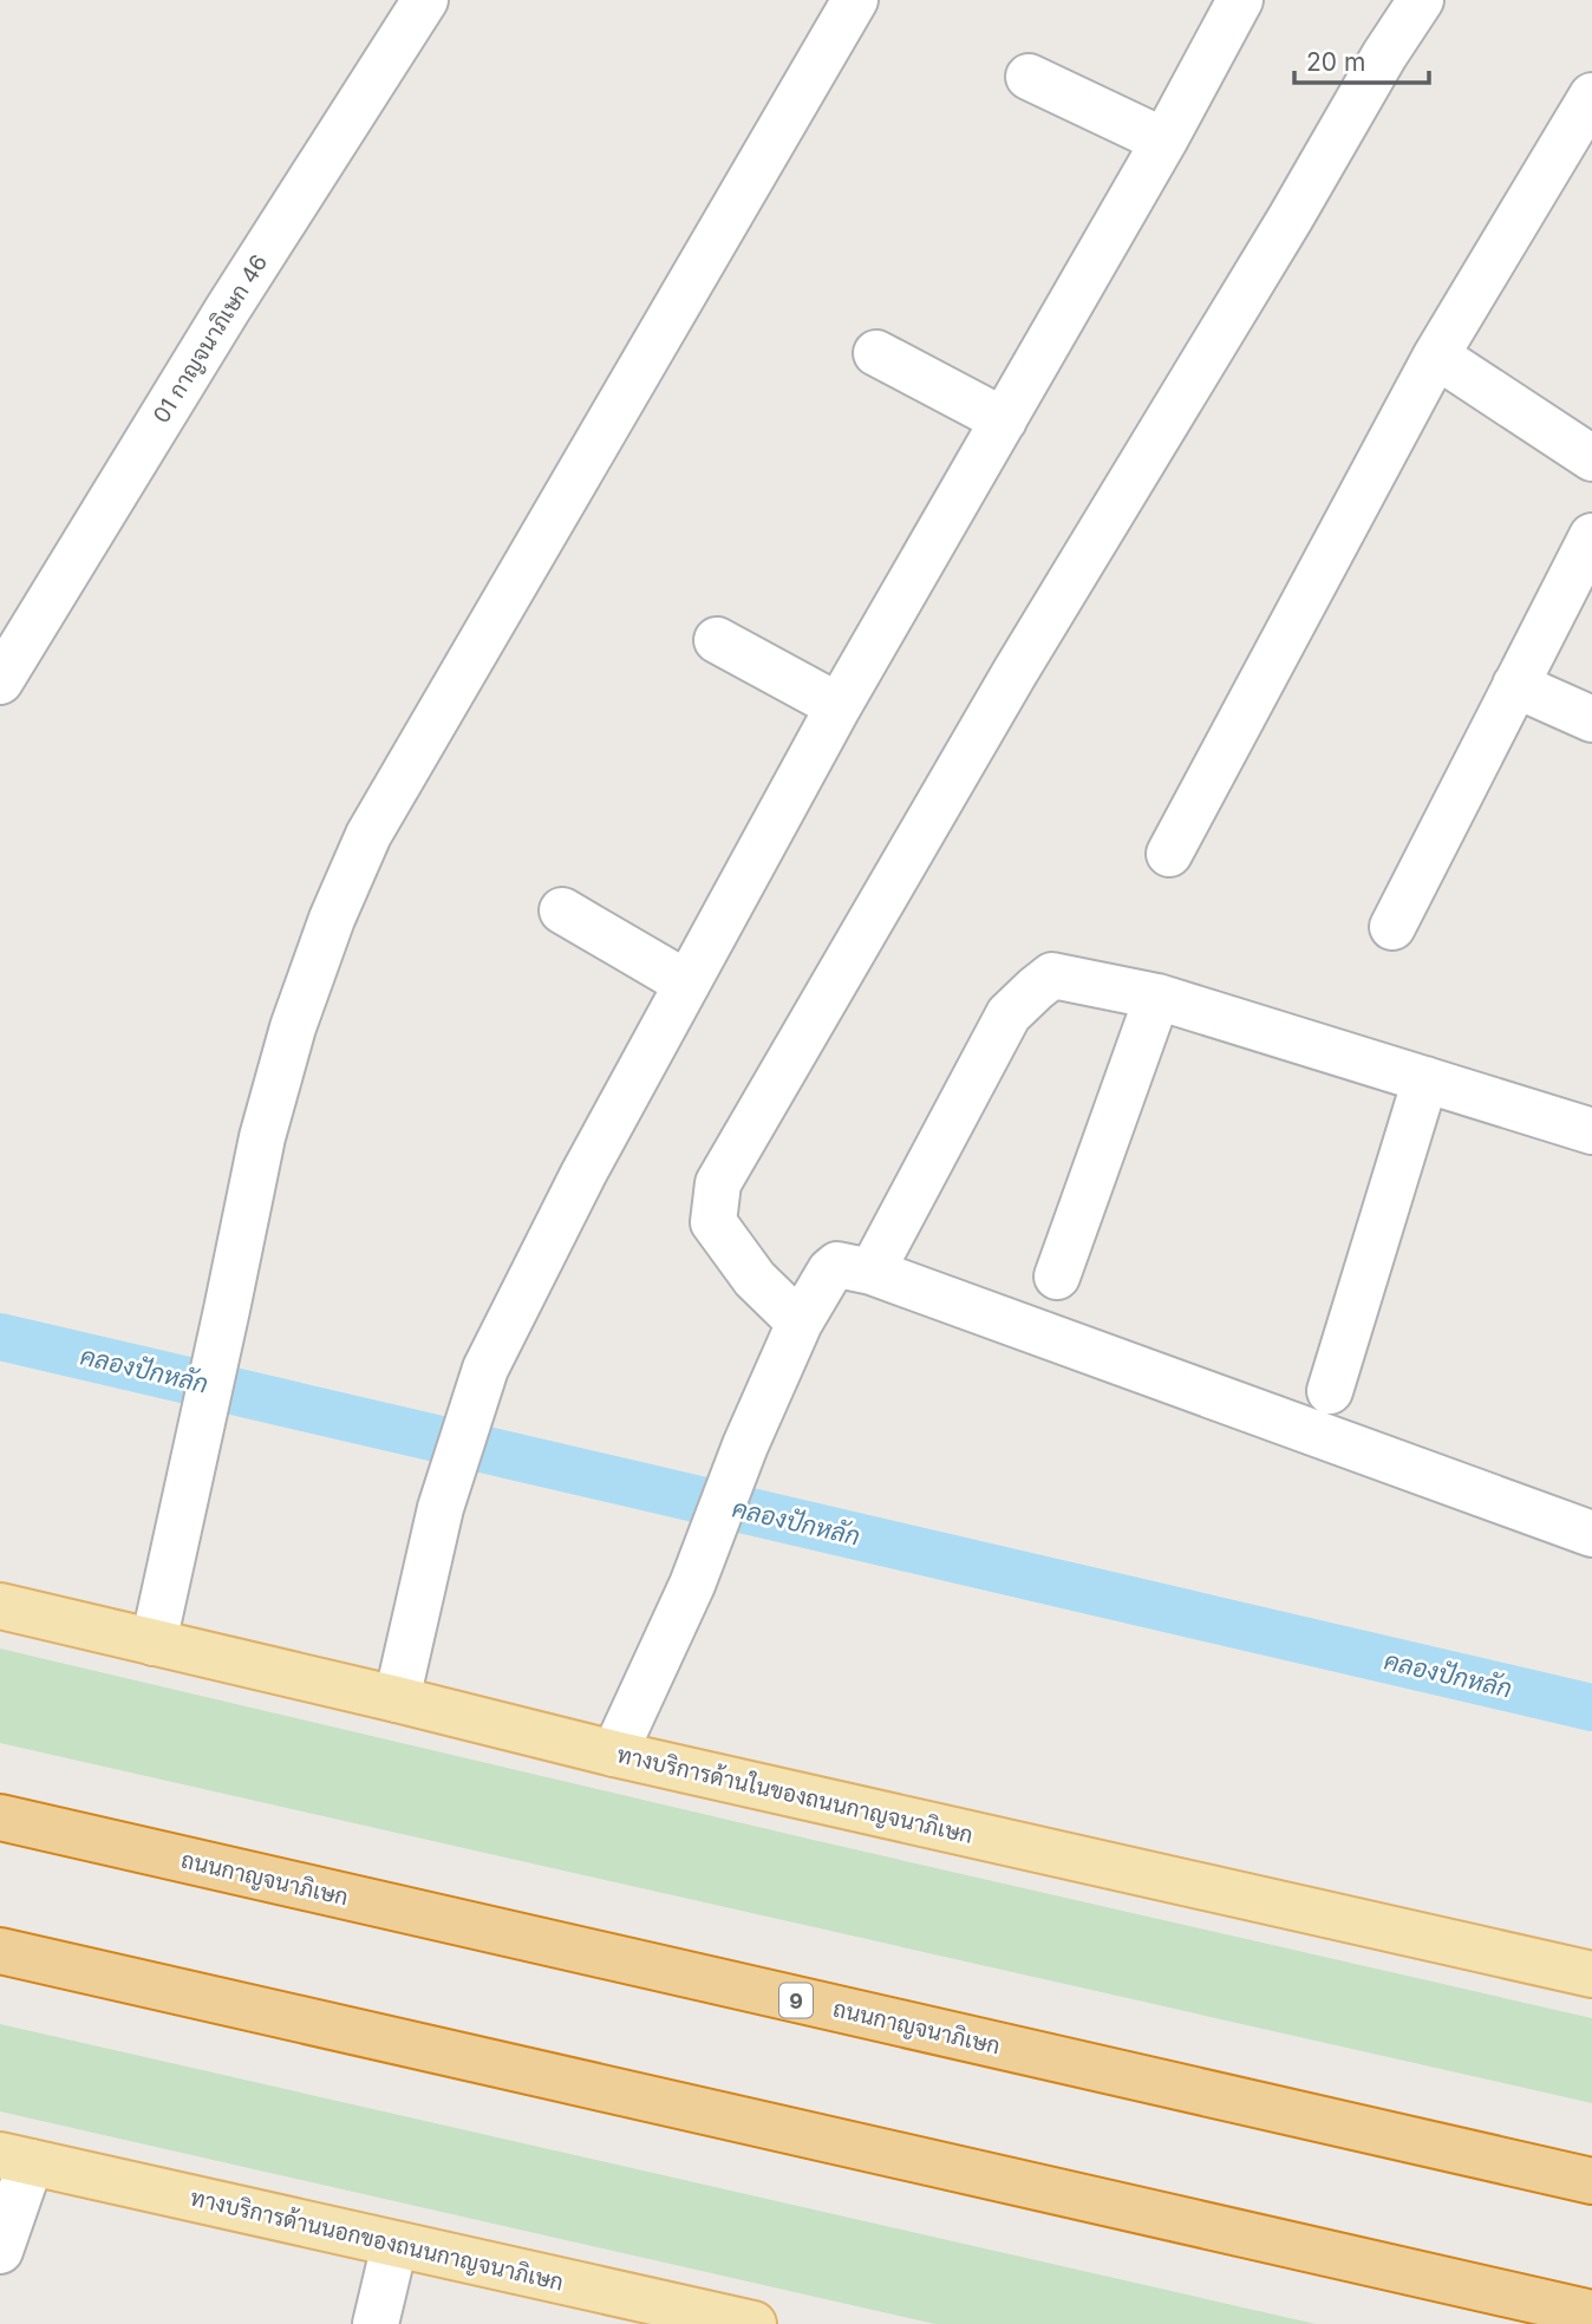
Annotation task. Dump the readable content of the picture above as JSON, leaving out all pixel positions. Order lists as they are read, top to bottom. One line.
{"streets":{"highway":["ถนนกาญจนาภิเษก","9"],"main road":["ทางบริการด้านในของถนนกาญจนาภิเษก","ทางบริการด้านนอกของถนนกาญจนาภิเษก"],"street":["01 กาญจนาภิเษก 46"]},"water":["คลองปักหลัก"],"scale_bar":"20 m"}
